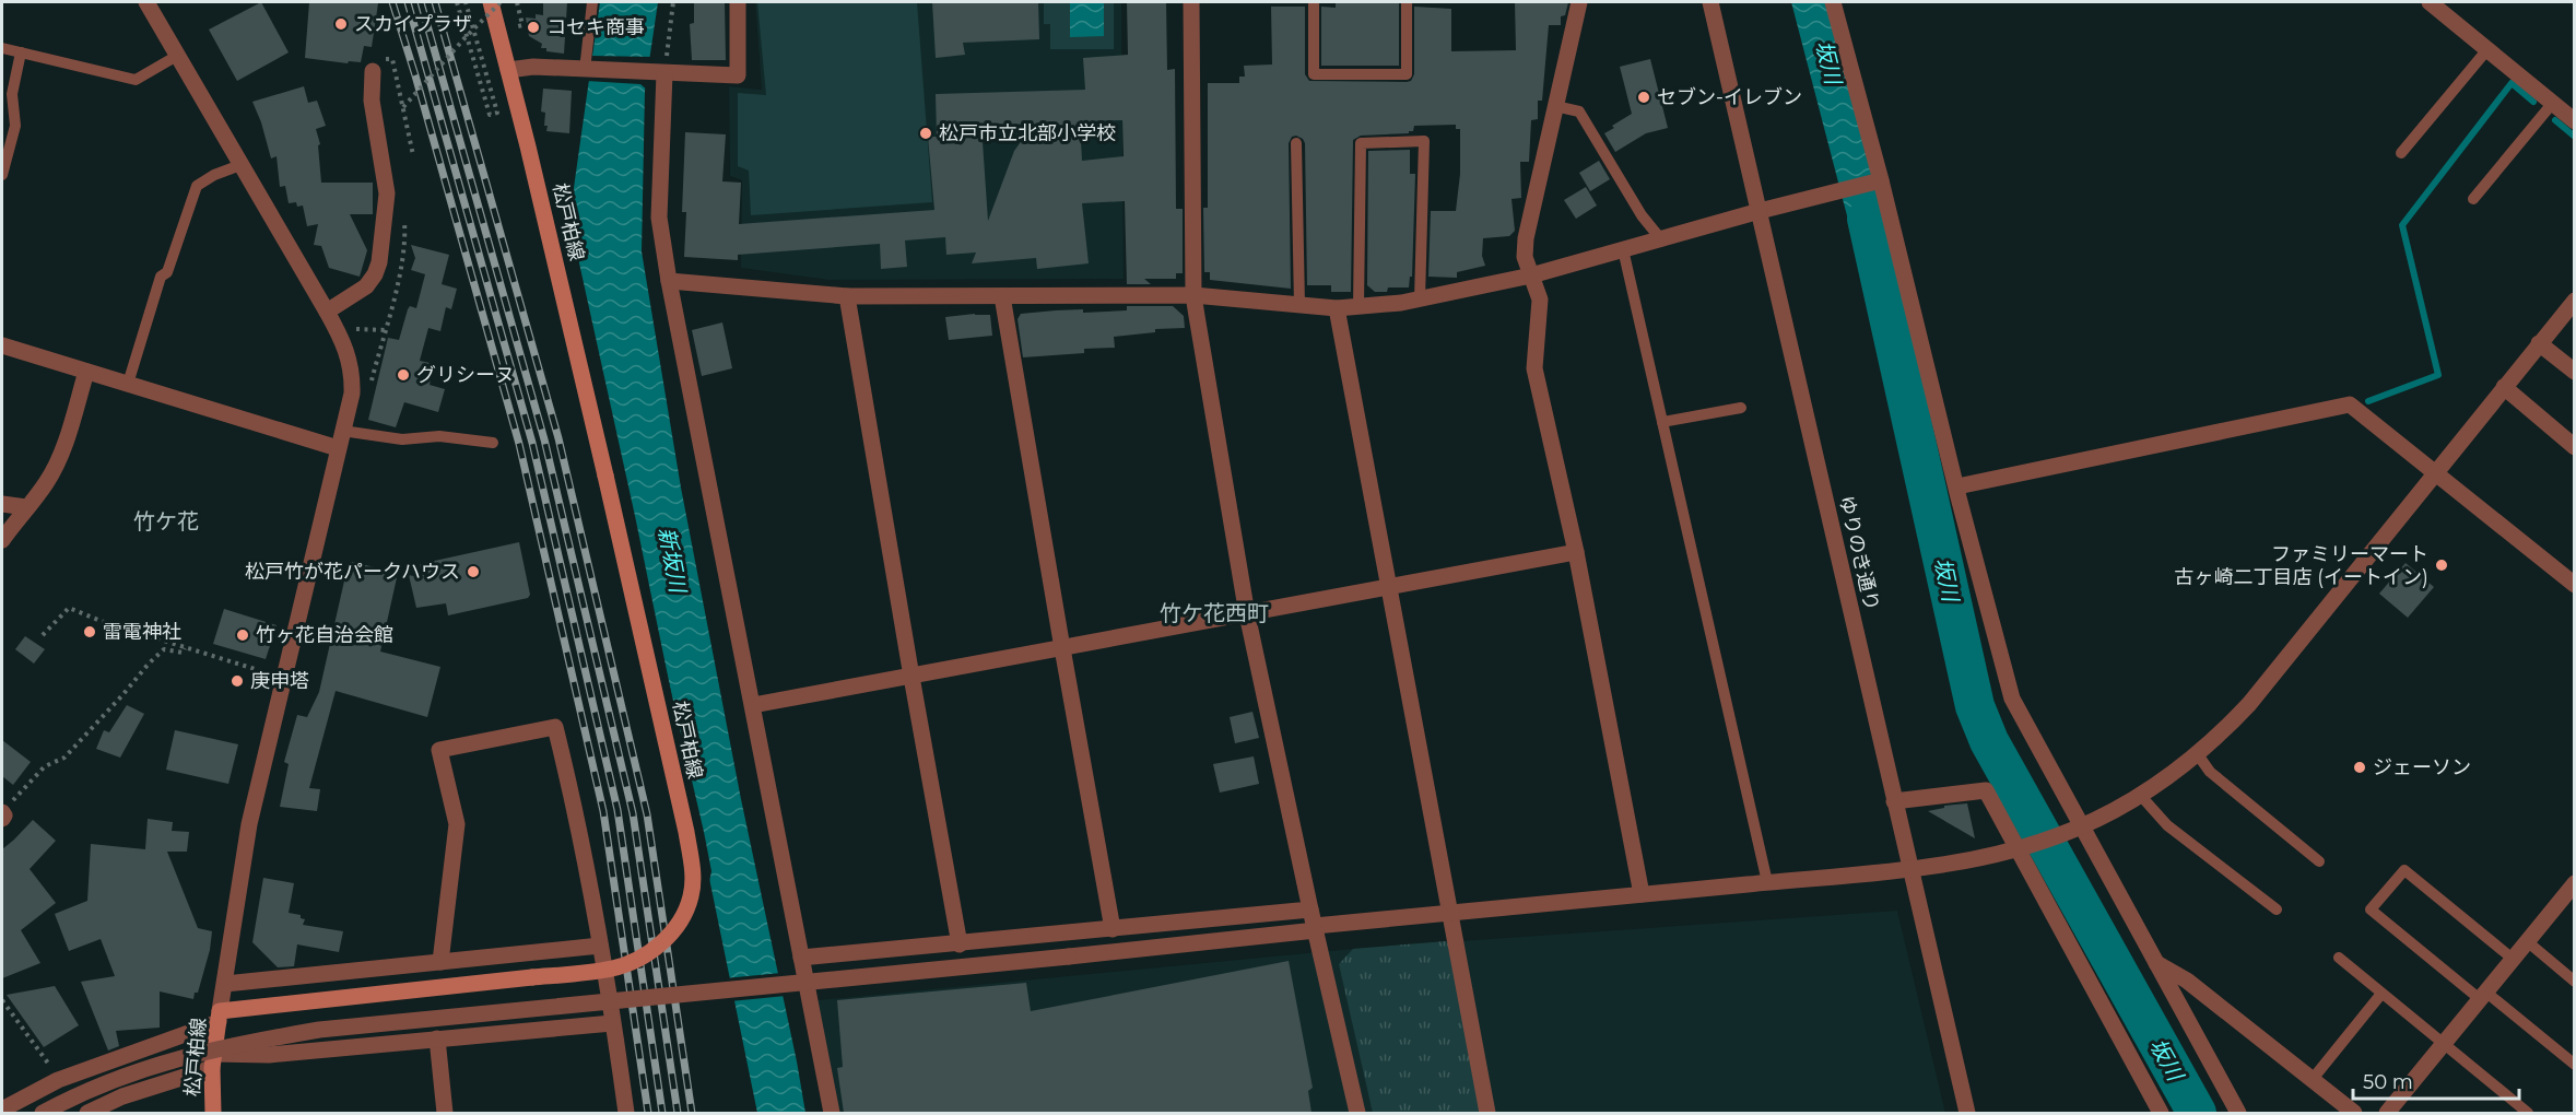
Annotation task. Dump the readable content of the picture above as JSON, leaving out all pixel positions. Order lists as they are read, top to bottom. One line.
{"streets":{"main road":["松戸柏線"],"street":["ゆりのき通り"]},"districts":["竹ケ花","竹ケ花西町"],"water":["坂川","新坂川"],"places":["スカイプラザ","コセキ商事","セブン-イレブン","松戸市立北部小学校","グリシーヌ","ファミリーマート 古ヶ崎二丁目店 (イートイン)","松戸竹が花パークハウス","雷電神社","竹ヶ花自治会館","庚申塔","ジェーソン"],"scale_bar":"50 m"}
